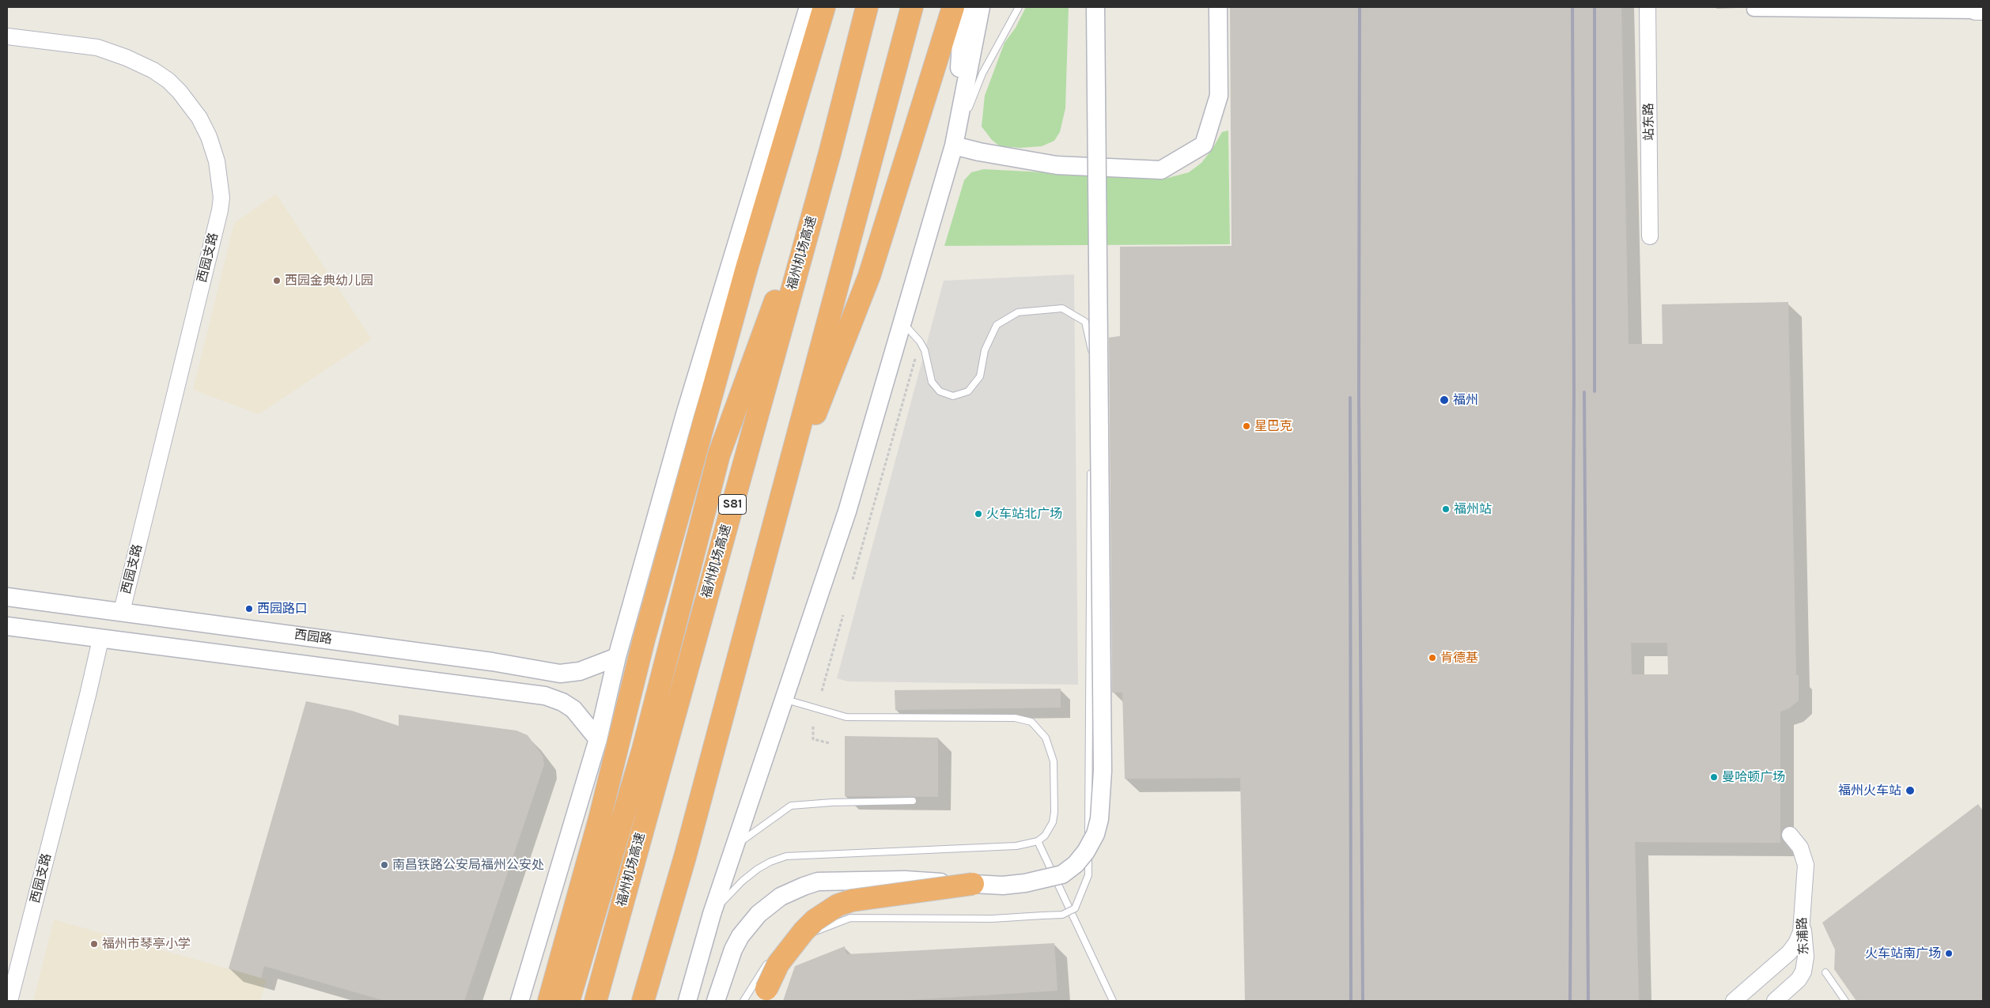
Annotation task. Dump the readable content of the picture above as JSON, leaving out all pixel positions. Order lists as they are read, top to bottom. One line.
{"streets":{"highway":["福州机场高速","S81"],"main road":["西园路"],"street":["站东路","西园支路","东浦路"]},"crossings":[["西园支路","西园路"]],"places":["西园金典幼儿园","福州","星巴克","福州站","火车站北广场","西园路口","肯德基","曼哈顿广场","福州火车站","南昌铁路公安局福州公安处","福州市琴亭小学","火车站南广场"]}
